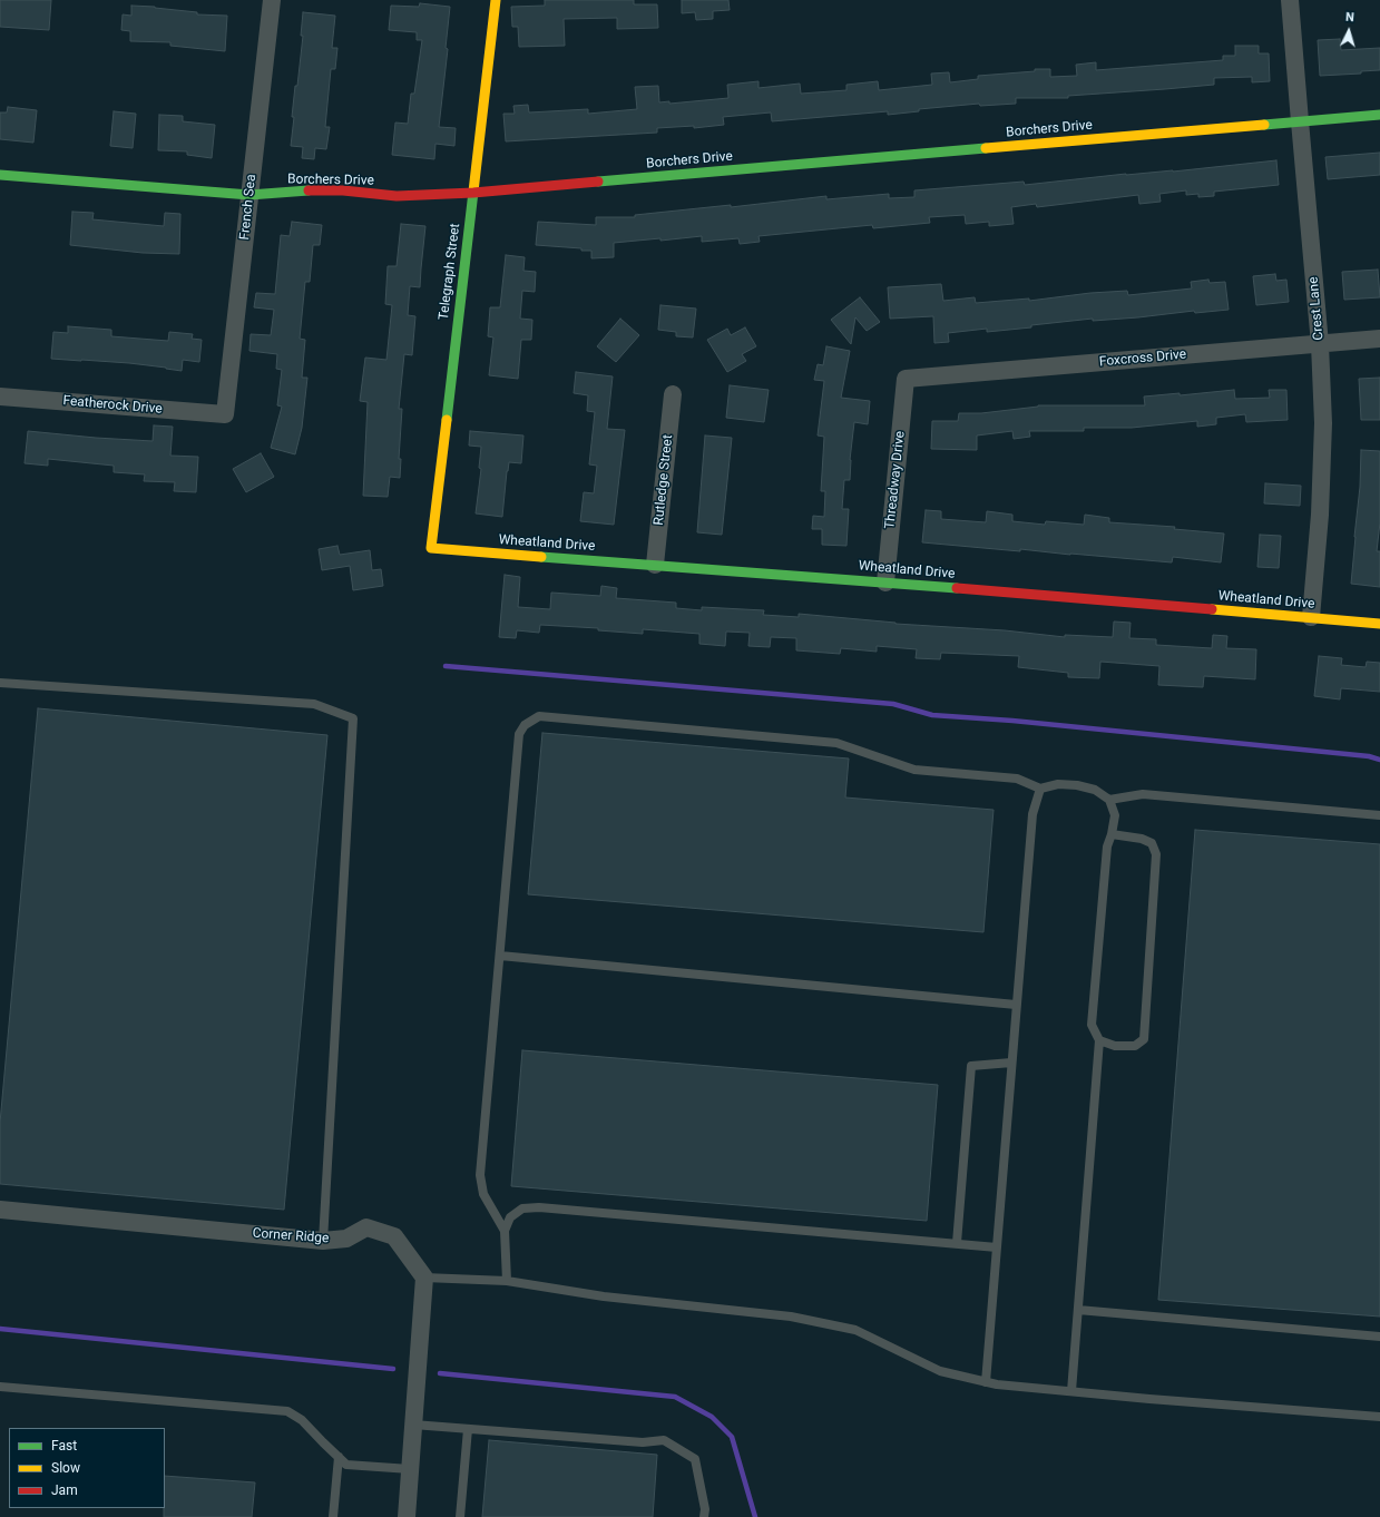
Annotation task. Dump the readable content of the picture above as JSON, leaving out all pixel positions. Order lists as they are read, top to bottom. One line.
{"streets":{"street":["Borchers Drive","French Sea","Telegraph Street","Crest Lane","Foxcross Drive","Featherock Drive","Rutledge Street","Threadway Drive","Wheatland Drive","Corner Ridge"]},"crossings":[["Borchers Drive","French Sea"],["Borchers Drive","Telegraph Street"],["Borchers Drive","Crest Lane"],["French Sea","Featherock Drive"],["Telegraph Street","Wheatland Drive"],["Crest Lane","Foxcross Drive"],["Crest Lane","Wheatland Drive"],["Foxcross Drive","Threadway Drive"],["Rutledge Street","Wheatland Drive"],["Threadway Drive","Wheatland Drive"]],"legend":["Fast","Slow","Jam"],"north":"top"}
